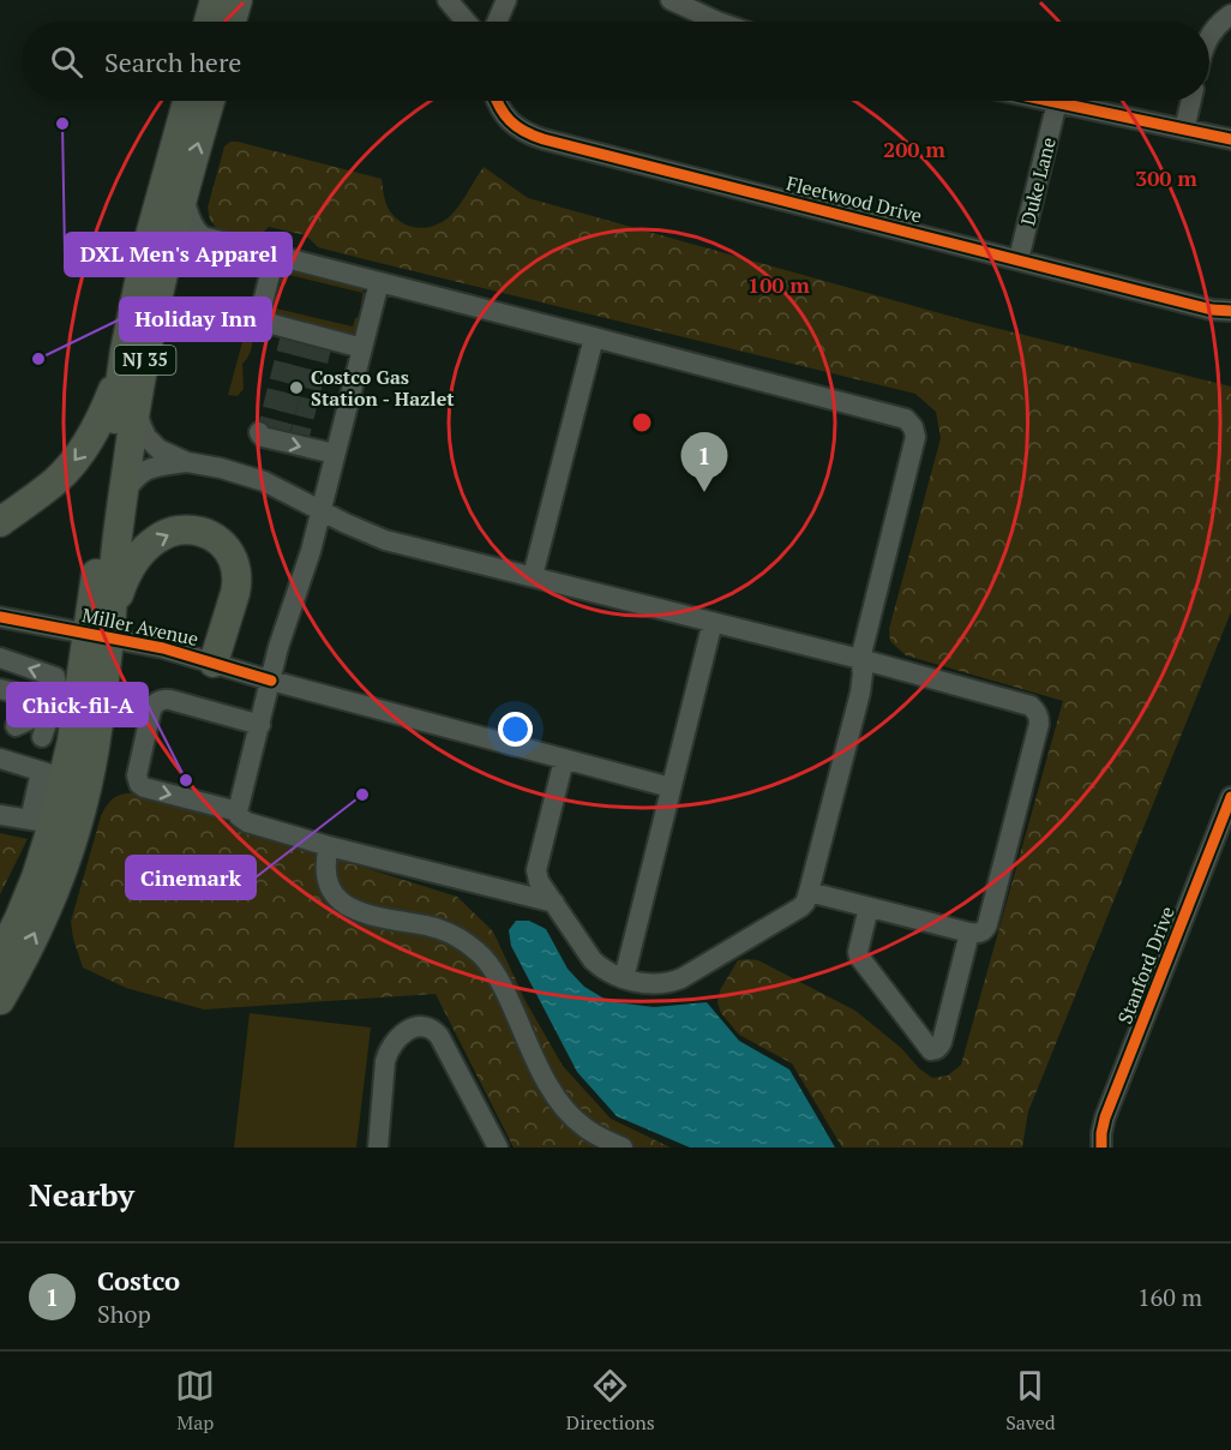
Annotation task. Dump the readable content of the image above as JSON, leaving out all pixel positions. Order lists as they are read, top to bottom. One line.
{"streets":{"highway":["NJ 35"],"street":["Duke Lane","Fleetwood Drive","Miller Avenue","Stanford Drive"]},"crossings":[["Duke Lane","Fleetwood Drive"],["NJ 35","Miller Avenue"]],"places":["DXL Men's Apparel","Holiday Inn","Costco Gas Station - Hazlet","Chick-fil-A","Cinemark"],"page":{"search":"Search here","pins":"1","heading":"Nearby","list":[{"mark":"1","name":"Costco","note":"Shop","value":"160 m"}],"nav":["Map","Directions","Saved"]},"rings":["200 m","300 m","100 m"]}
